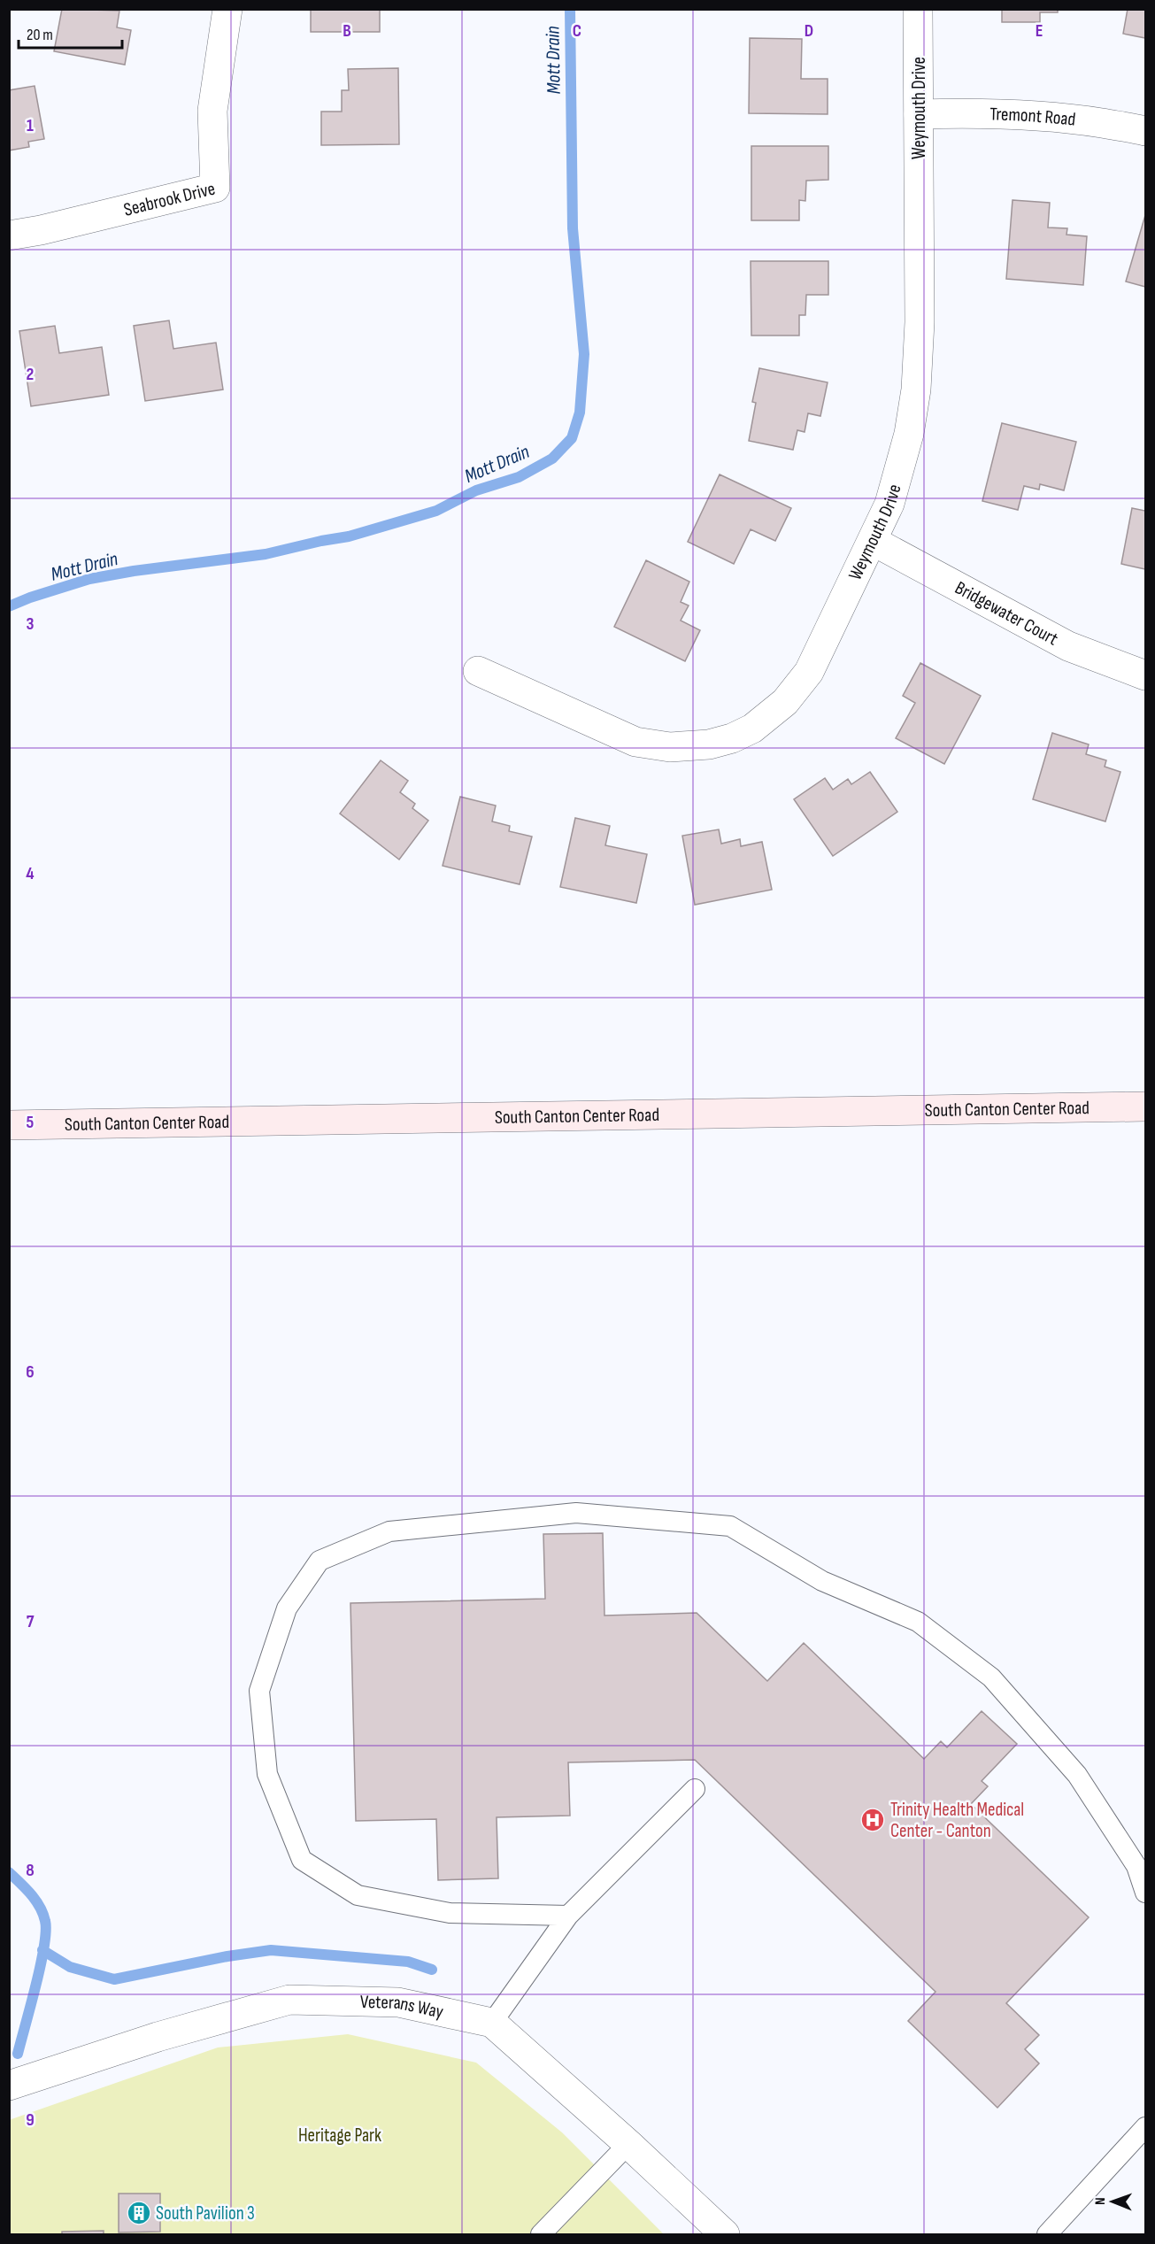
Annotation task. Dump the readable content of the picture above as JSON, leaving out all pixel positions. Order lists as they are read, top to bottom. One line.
{"streets":{"main road":["South Canton Center Road"],"street":["Weymouth Drive","Tremont Road","Seabrook Drive","Bridgewater Court","Veterans Way"]},"crossings":[["Weymouth Drive","Tremont Road"],["Weymouth Drive","Bridgewater Court"]],"water":["Mott Drain"],"parks":["Heritage Park"],"places":{"hospital":["Trinity Health Medical Center - Canton"],"building":["South Pavilion 3"]},"scale_bar":"20 m","north":"left","grid":{"columns":["B","C","D","E"],"rows":["1","2","3","4","5","6","7","8","9"]}}
